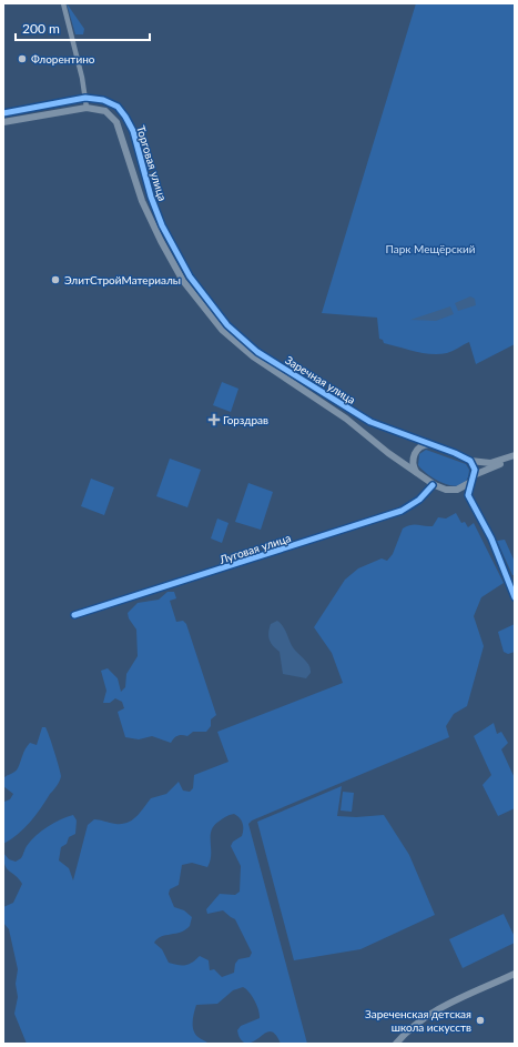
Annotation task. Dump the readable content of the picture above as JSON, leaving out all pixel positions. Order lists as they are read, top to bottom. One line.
{"streets":{"street":["Торговая улица","Заречная улица","Луговая улица"]},"crossings":[["Торговая улица","Заречная улица"],["Заречная улица","Луговая улица"]],"parks":["Парк Мещёрский"],"places":{"other":["Флорентино","ЭлитСтройМатериалы","Зареченская детская школа искусств"],"health":["Горздрав"]},"scale_bar":"200 m"}
